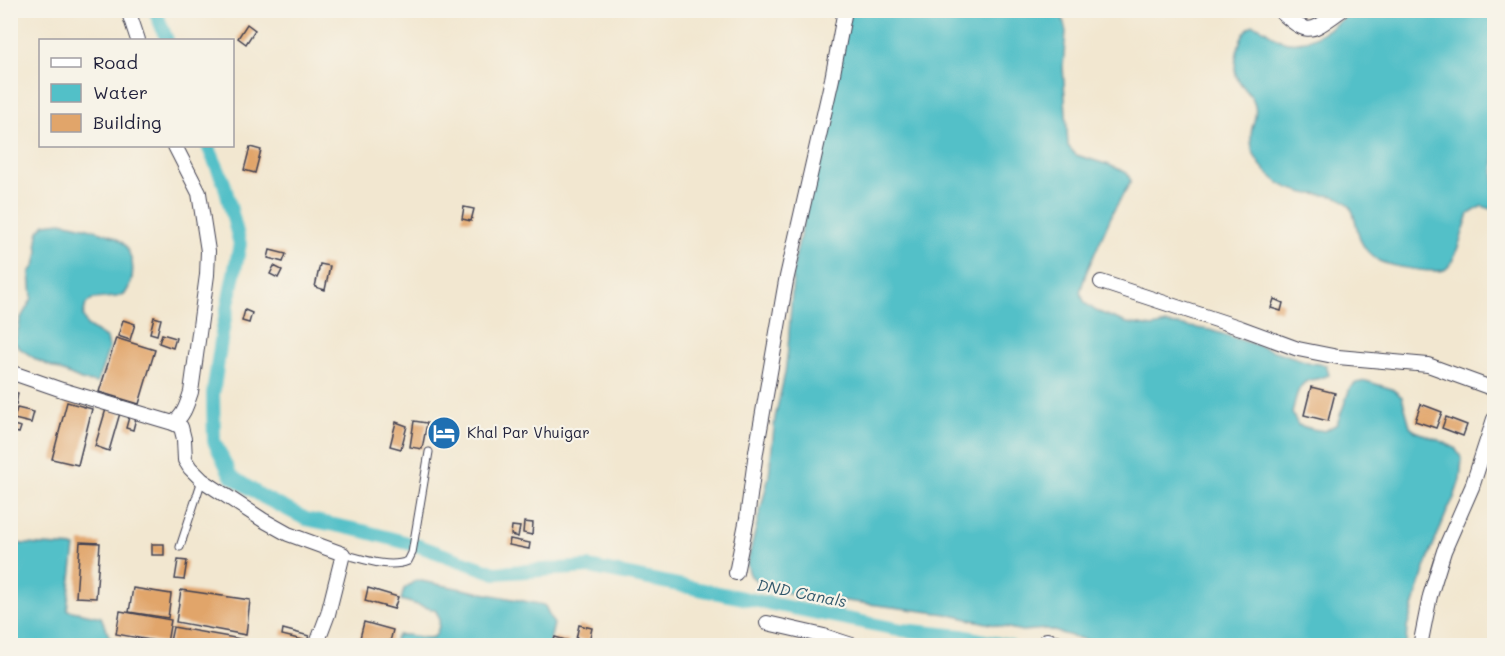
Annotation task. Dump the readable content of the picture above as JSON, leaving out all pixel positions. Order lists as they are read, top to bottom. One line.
{"water":["DND Canals"],"places":{"hotel":["Khal Par Vhuigar"]},"legend":["Road","Water","Building"]}
